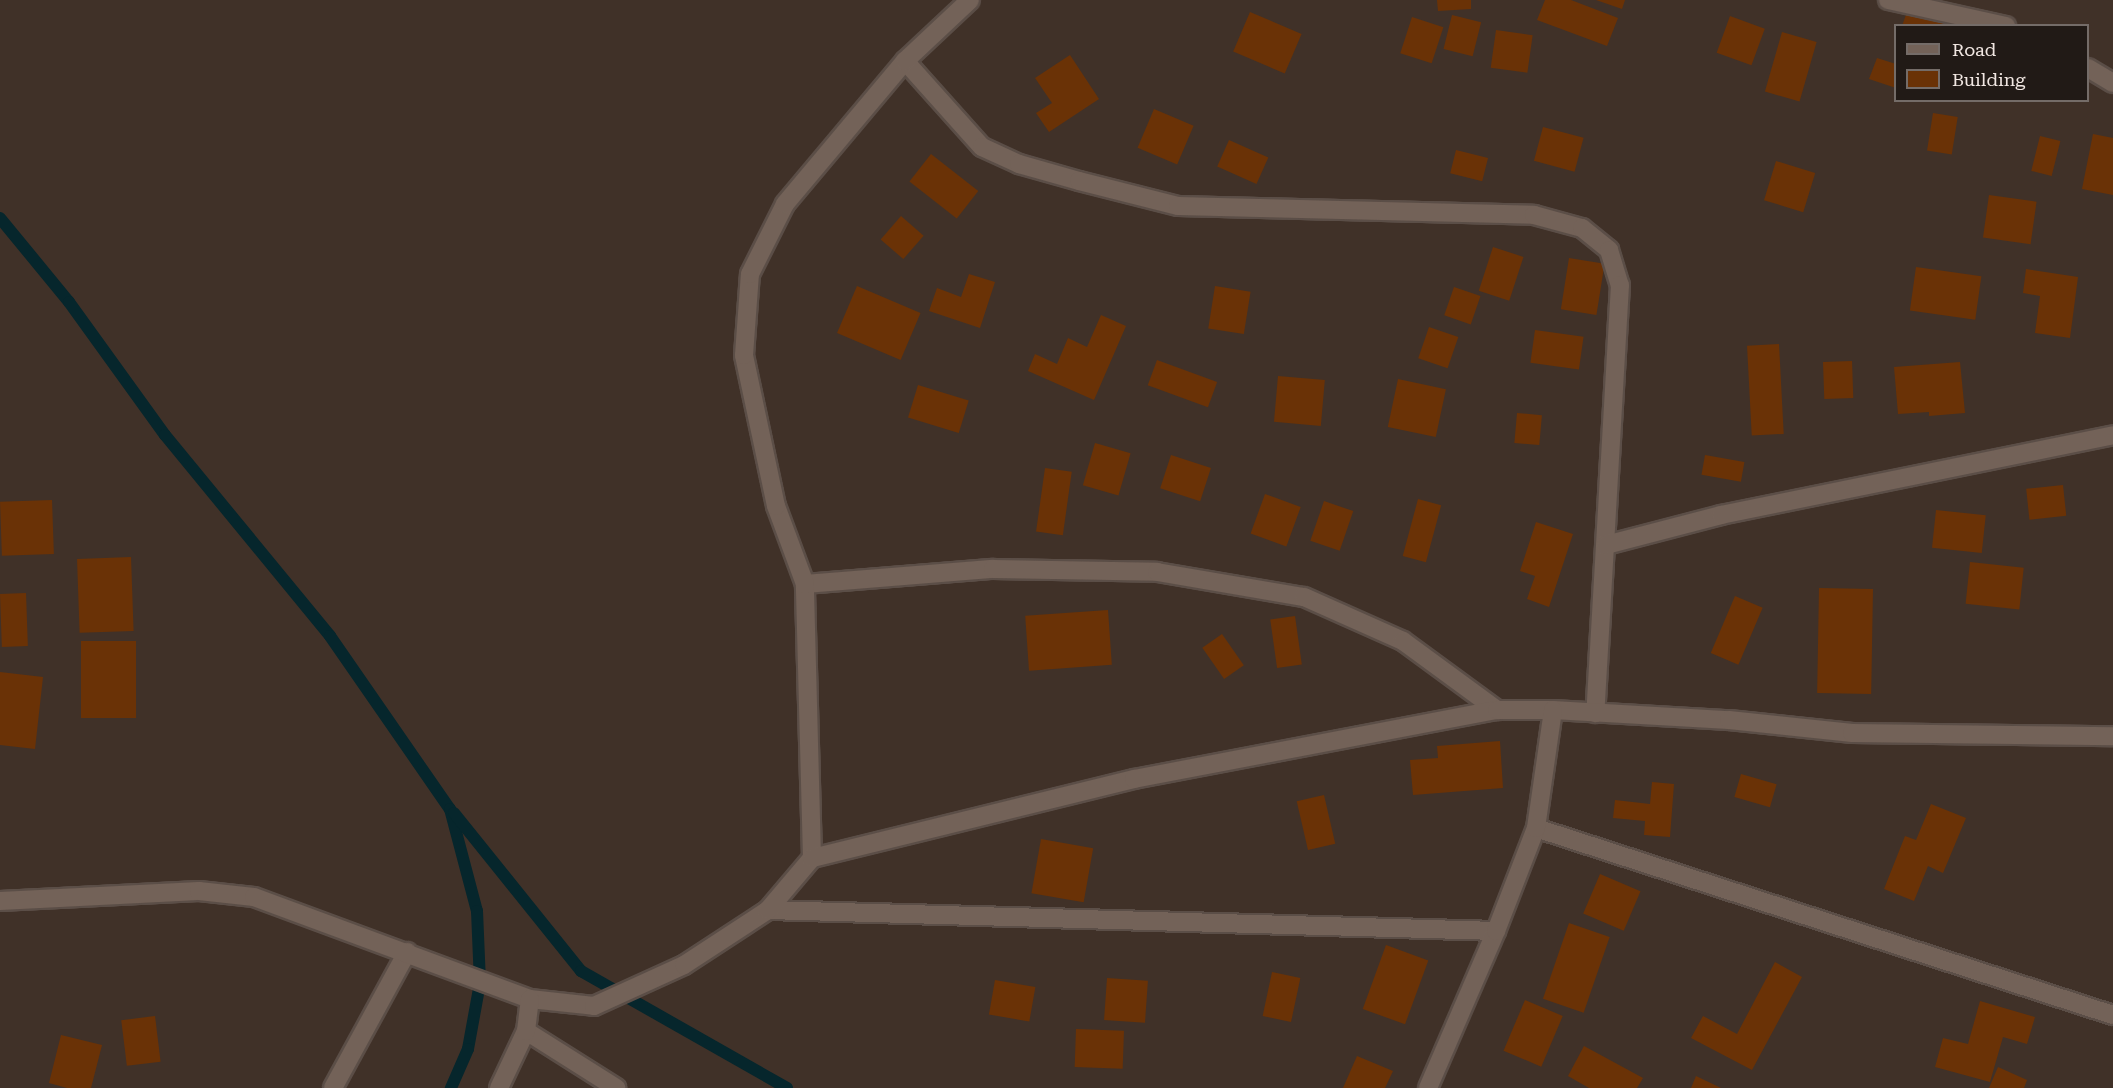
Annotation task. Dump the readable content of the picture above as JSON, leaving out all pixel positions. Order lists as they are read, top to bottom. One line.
{"legend":["Road","Building"]}
